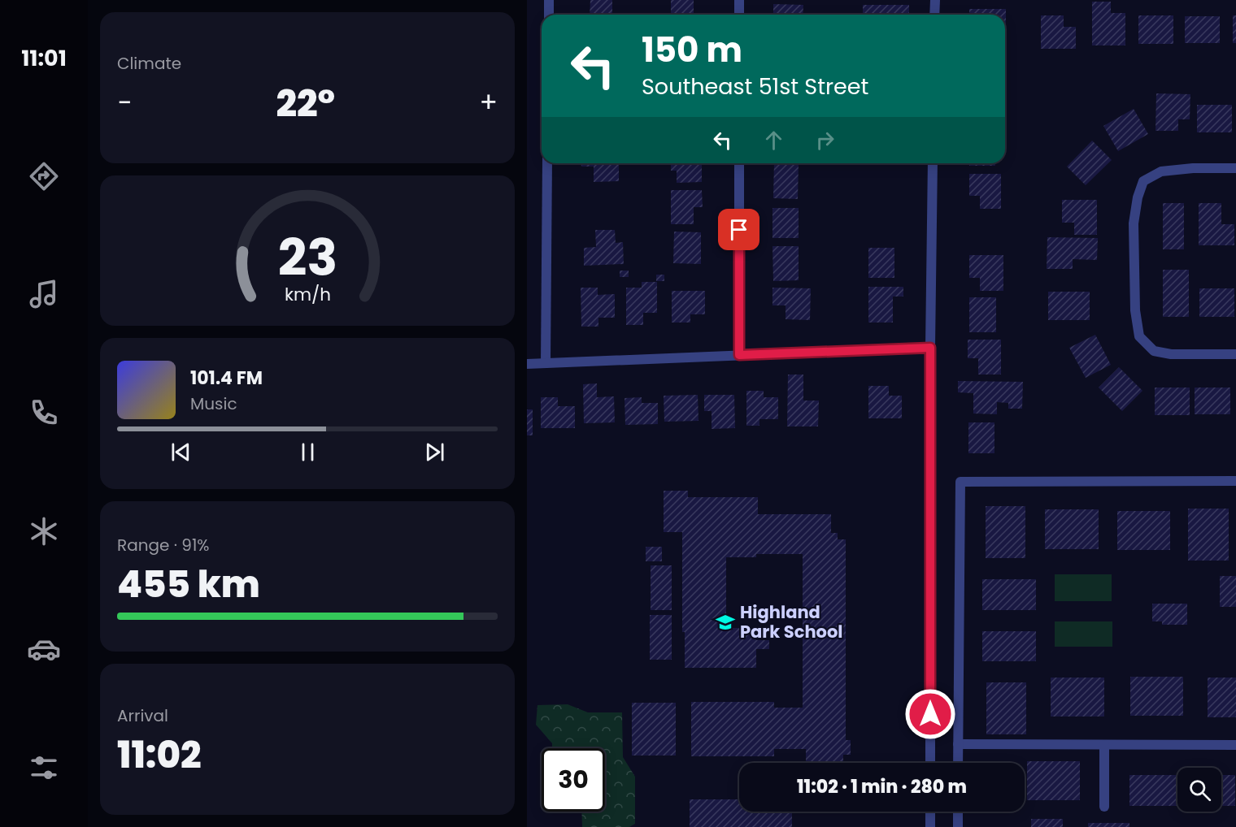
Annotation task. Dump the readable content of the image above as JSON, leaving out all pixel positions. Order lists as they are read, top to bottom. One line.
{"places":{"school or university":["Highland Park School"]},"page":{"tabs":"11:01","tile":["Climate",["Range · 91%","455 km"],["Arrival","11:02"]],"turn":["150 m","Southeast 51st Street"],"heat":["−","22°","+"],"song":["101.4 FM","Music"],"limit":"30","trip":"11:02 · 1 min · 280 m","gauge":["23","km/h"]}}
